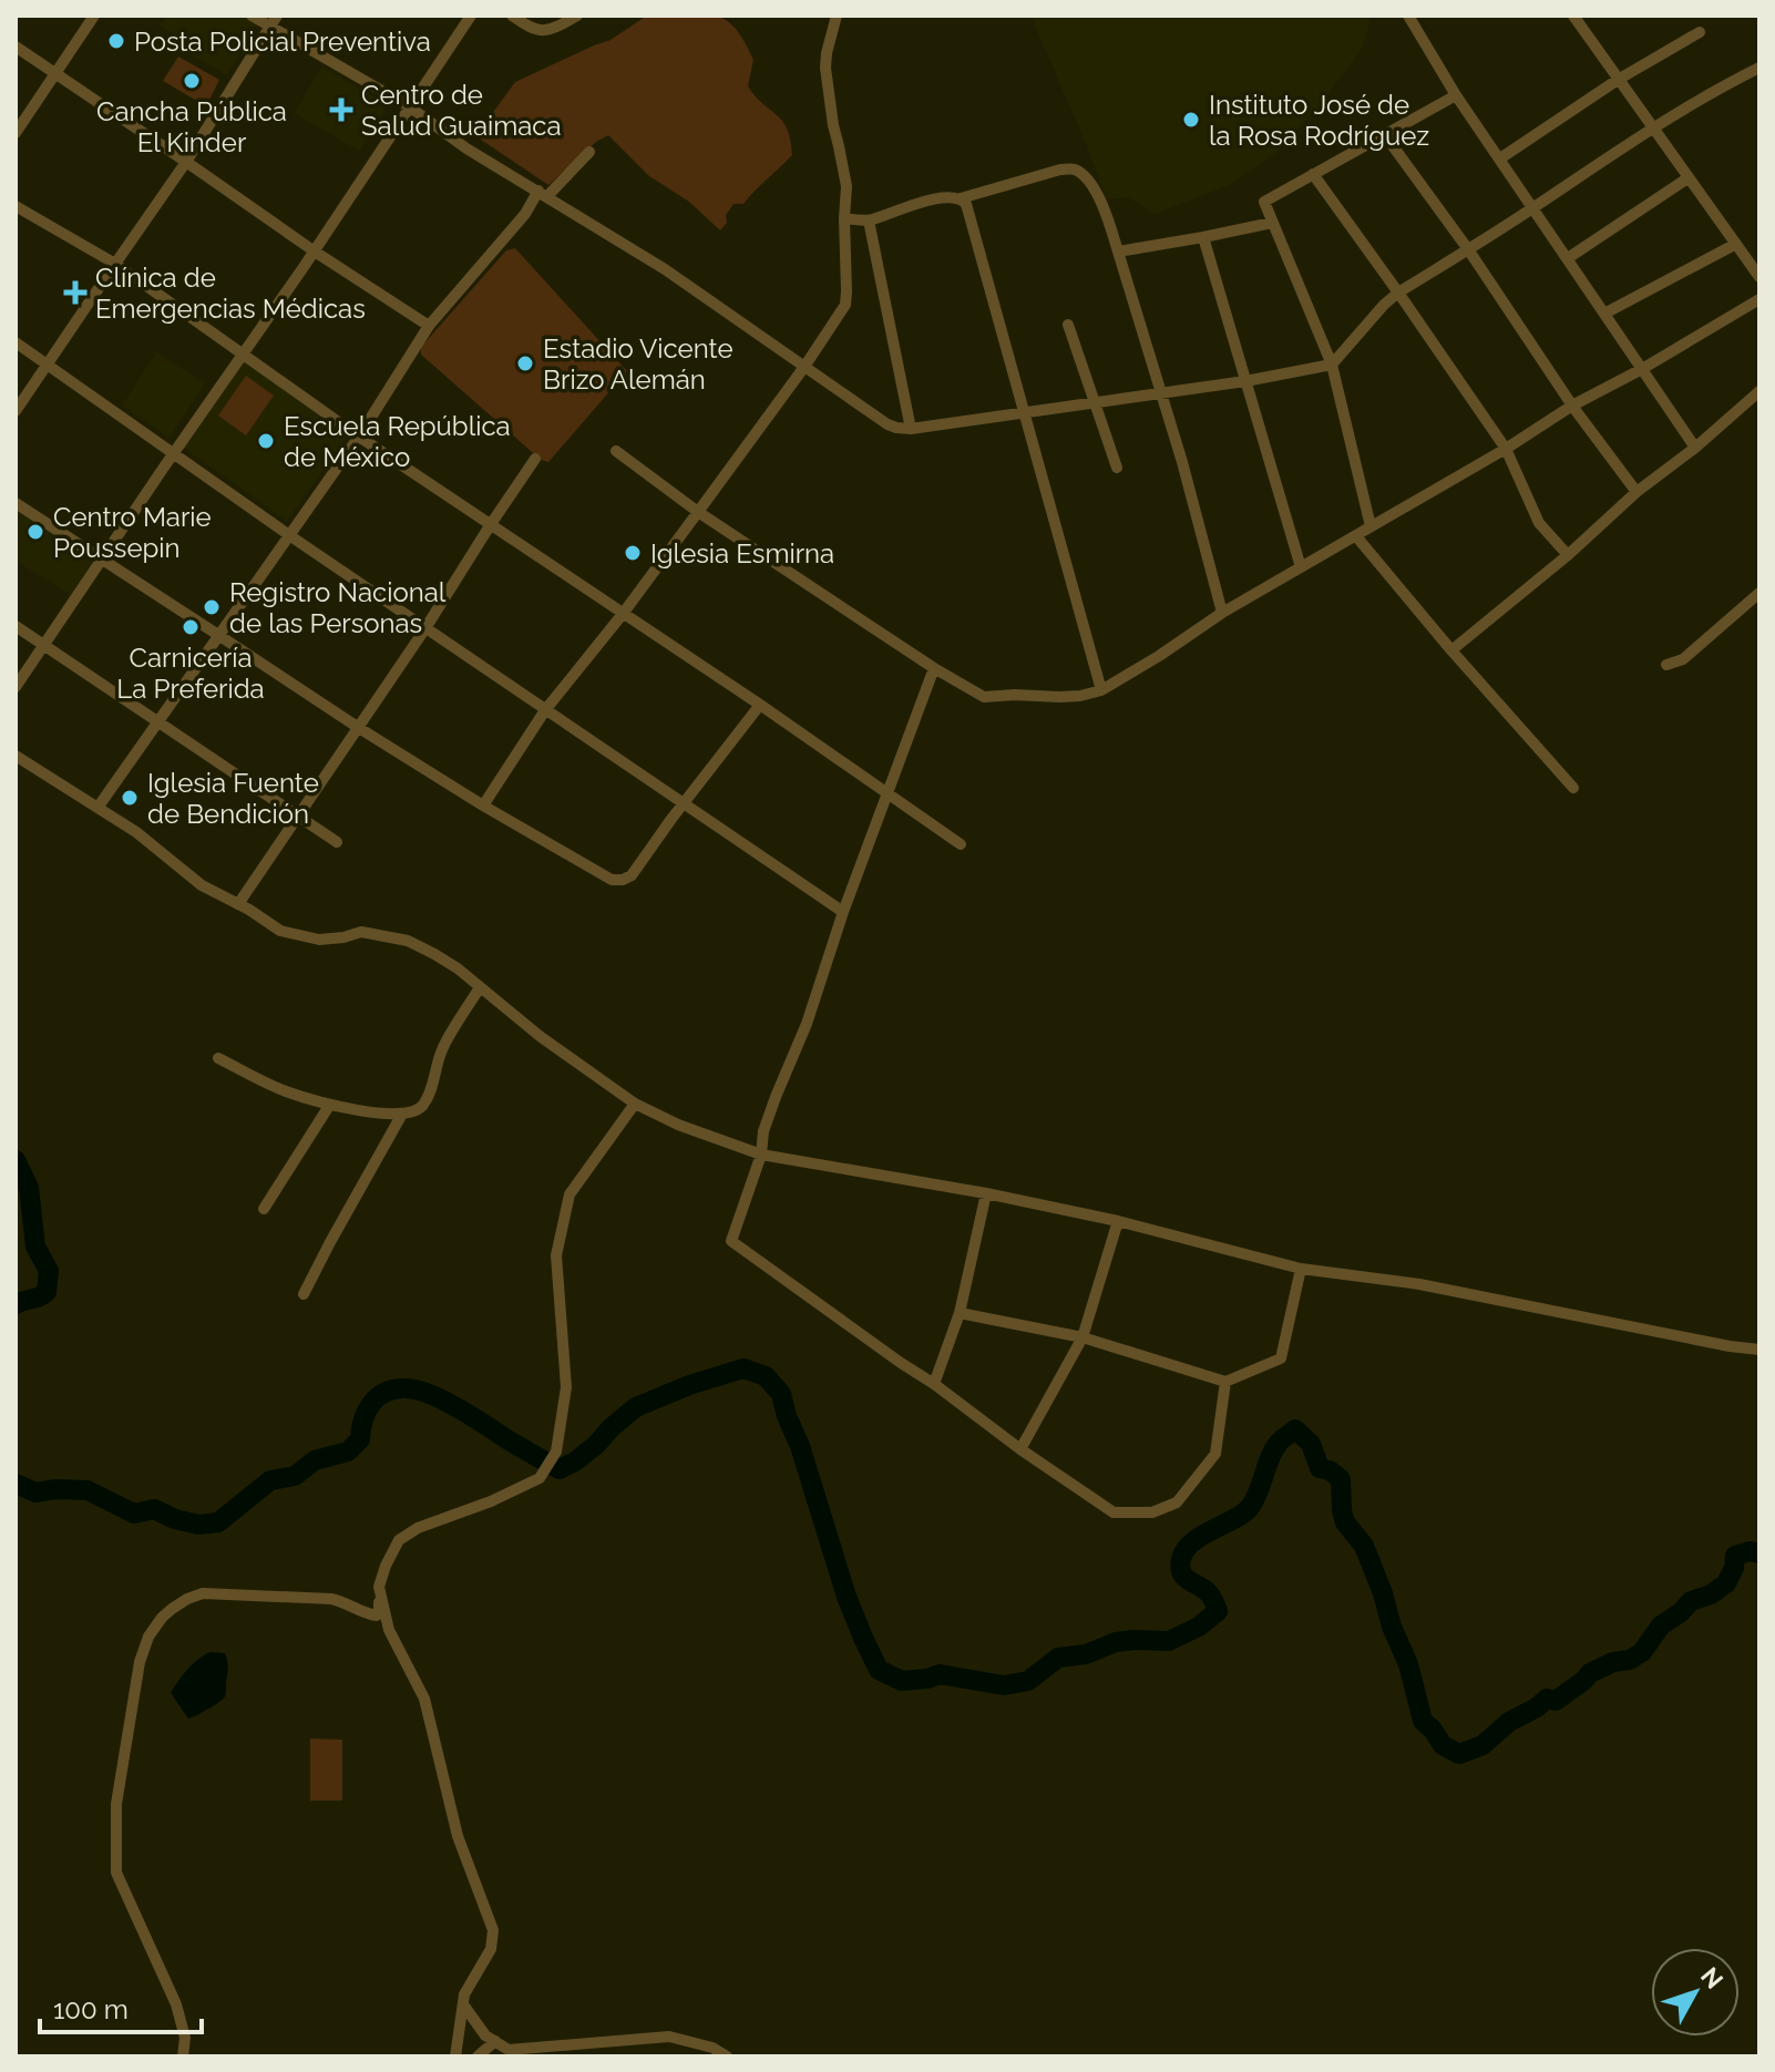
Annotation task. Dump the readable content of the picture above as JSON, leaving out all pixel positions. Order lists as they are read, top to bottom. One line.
{"places":{"other":["Posta Policial Preventiva","Cancha Pública El Kinder","Instituto José de la Rosa Rodríguez","Estadio Vicente Brizo Alemán","Escuela República de México","Centro Marie Poussepin","Iglesia Esmirna","Registro Nacional de las Personas","Carnicería La Preferida","Iglesia Fuente de Bendición"],"health":["Centro de Salud Guaimaca","Clínica de Emergencias Médicas"]},"scale_bar":"100 m","north":"top right"}
